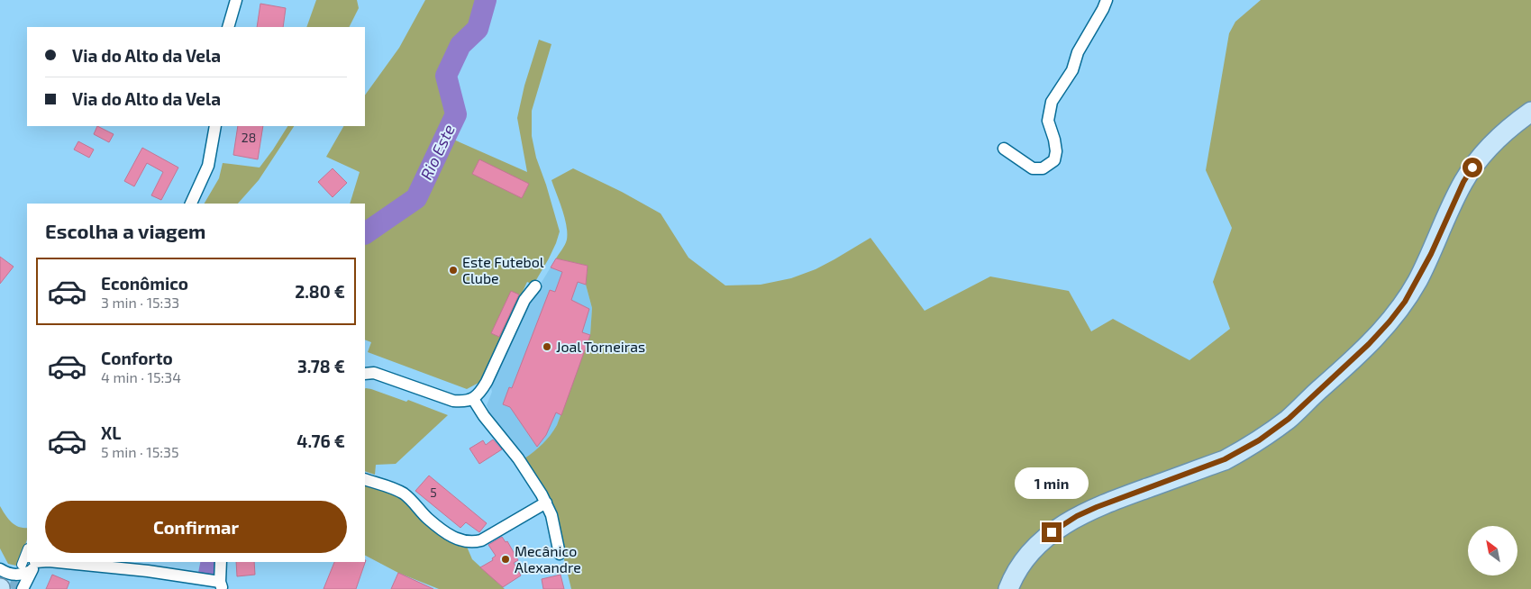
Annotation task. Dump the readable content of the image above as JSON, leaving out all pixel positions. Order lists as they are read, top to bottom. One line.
{"water":["Rio Este"],"places":["Este Futebol Clube","Joal Torneiras","Mecânico Alexandre"],"house_numbers":["28","5"],"north":"top left","page":{"banner":["Via do Alto da Vela","Via do Alto da Vela"],"heading":"Escolha a viagem","list":[{"name":"Econômico","note":"3 min · 15:33","value":"2.80 €"},{"name":"Conforto","note":"4 min · 15:34","value":"3.78 €"},{"name":"XL","note":"5 min · 15:35","value":"4.76 €"}],"bubble":"1 min","buttons":"Confirmar"}}
